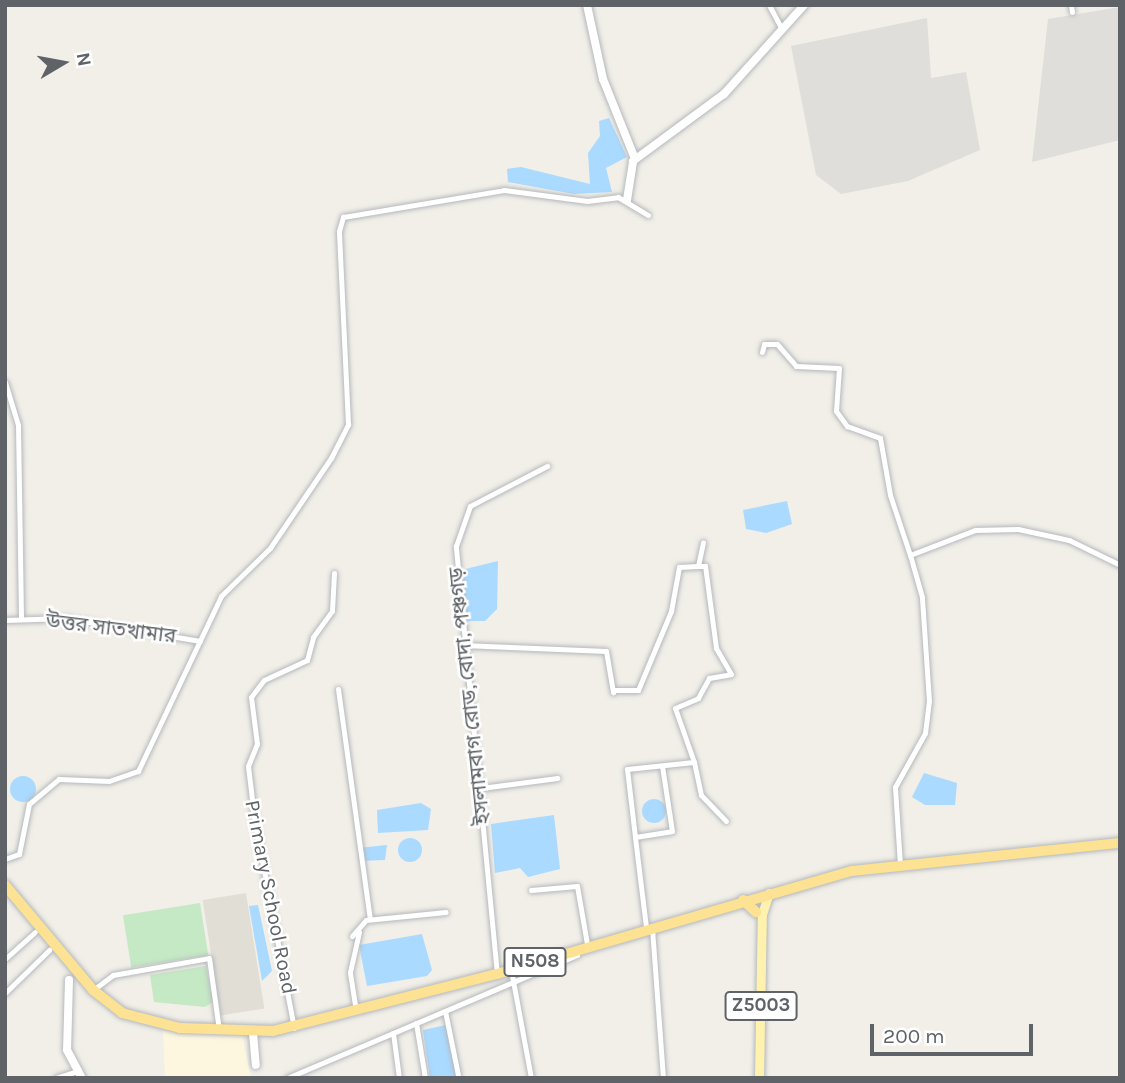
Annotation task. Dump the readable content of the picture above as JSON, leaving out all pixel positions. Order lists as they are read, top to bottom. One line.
{"streets":{"highway":["N508"],"main road":["Z5003"],"street":["উত্তর সাতখামার","ইসলামবাগ রোড, বোদা, পঞ্চগড়","Primary School Road"]},"crossings":[["ইসলামবাগ রোড, বোদা, পঞ্চগড়","N508"],["Primary School Road","N508"],["N508","Z5003"]],"scale_bar":"200 m","north":"right"}
